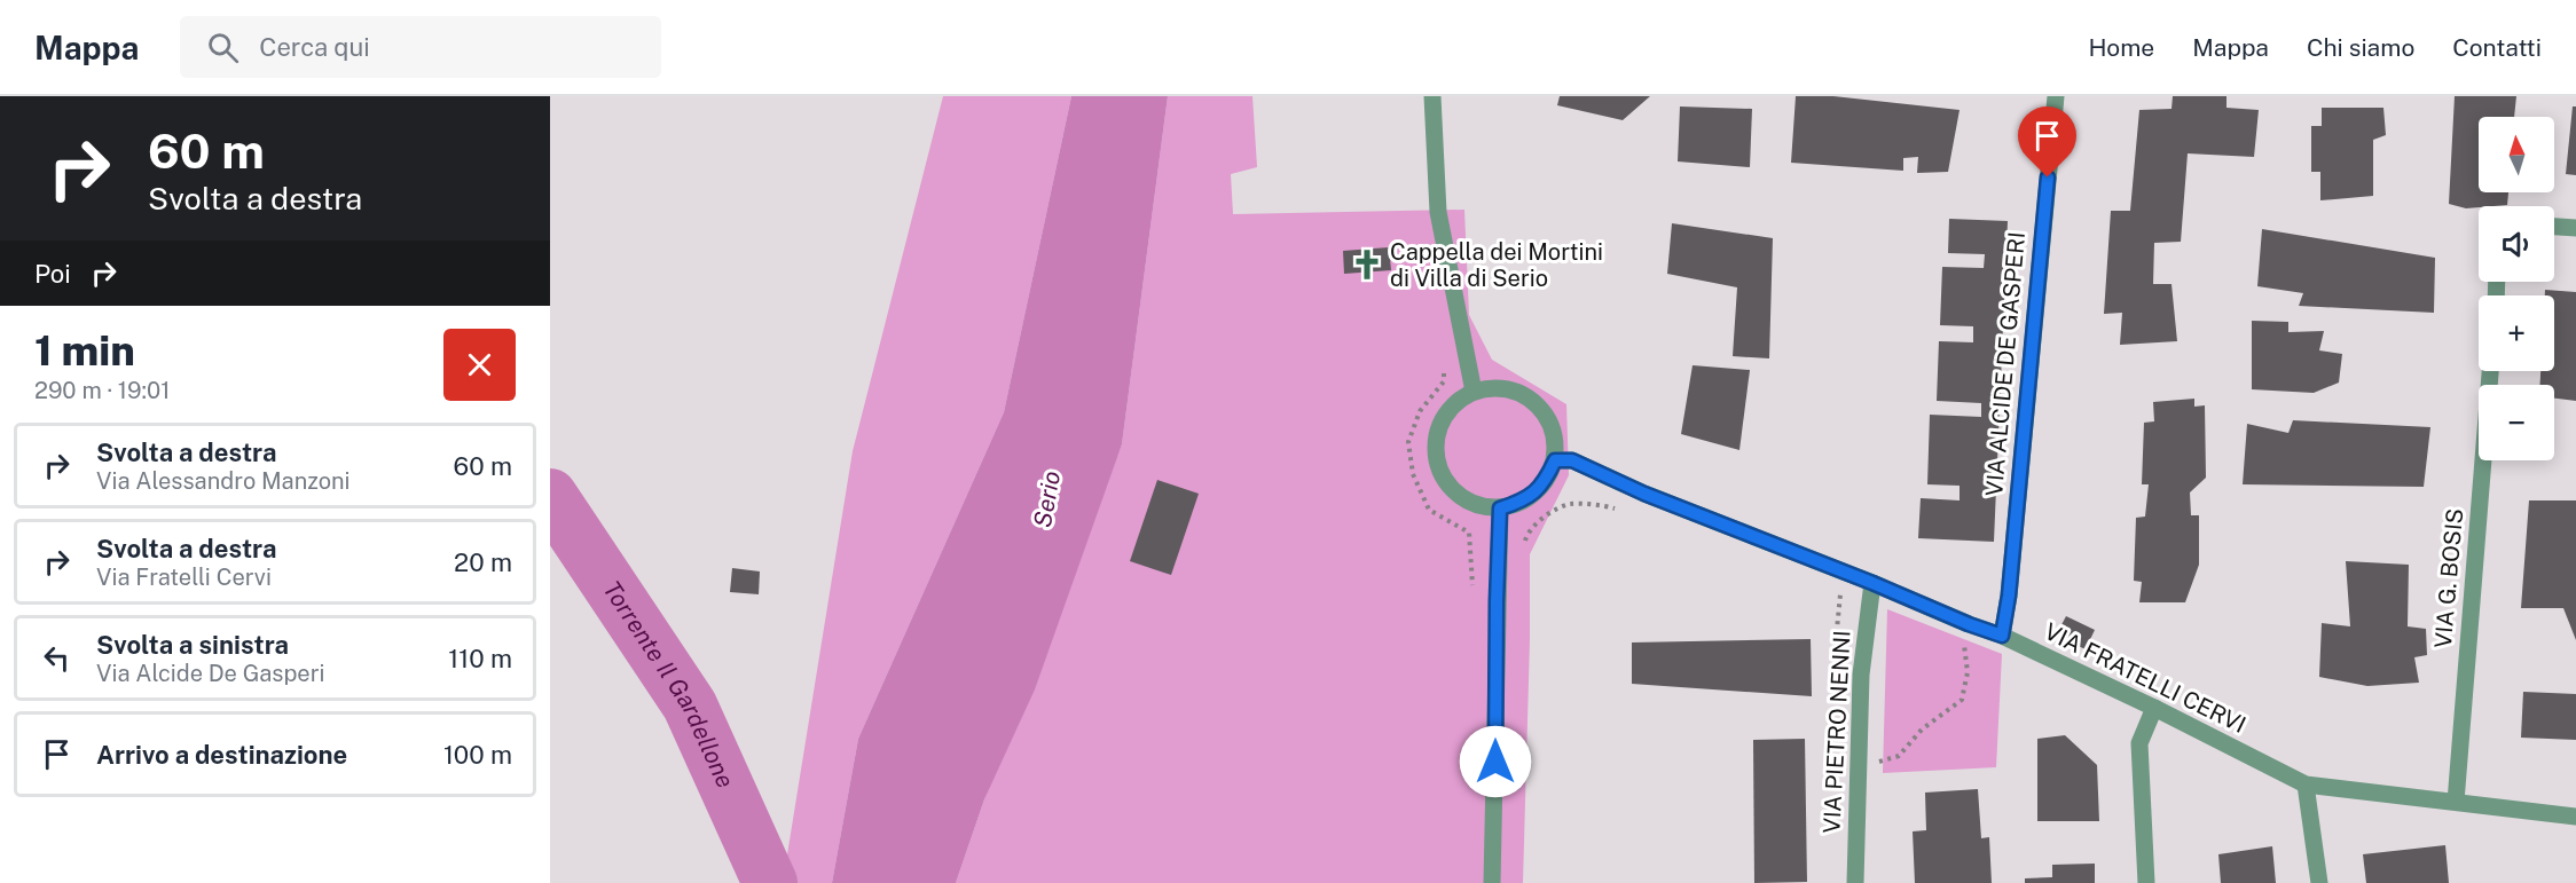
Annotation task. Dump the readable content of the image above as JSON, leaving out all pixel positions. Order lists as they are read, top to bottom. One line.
{"streets":{"street":["VIA ALCIDE DE GASPERI","VIA G. BOSIS","VIA FRATELLI CERVI","VIA PIETRO NENNI"]},"crossings":[["VIA ALCIDE DE GASPERI","VIA FRATELLI CERVI"],["VIA G. BOSIS","VIA FRATELLI CERVI"],["VIA FRATELLI CERVI","VIA PIETRO NENNI"]],"water":["Serio","Torrente Il Gardellone"],"places":{"church":["Cappella dei Mortini di Villa di Serio"]},"north":"top","page":{"header":"Mappa","search":"Cerca qui","nav":["Home","Mappa","Chi siamo","Contatti"],"turn":["60 m","Svolta a destra"],"map_buttons":["+","−"],"then":"Poi","heading":["1 min","290 m · 19:01"],"list":[{"name":"Svolta a destra","note":"Via Alessandro Manzoni","value":"60 m"},{"name":"Svolta a destra","note":"Via Fratelli Cervi","value":"20 m"},{"name":"Svolta a sinistra","note":"Via Alcide De Gasperi","value":"110 m"},{"name":"Arrivo a destinazione","value":"100 m"}]}}
